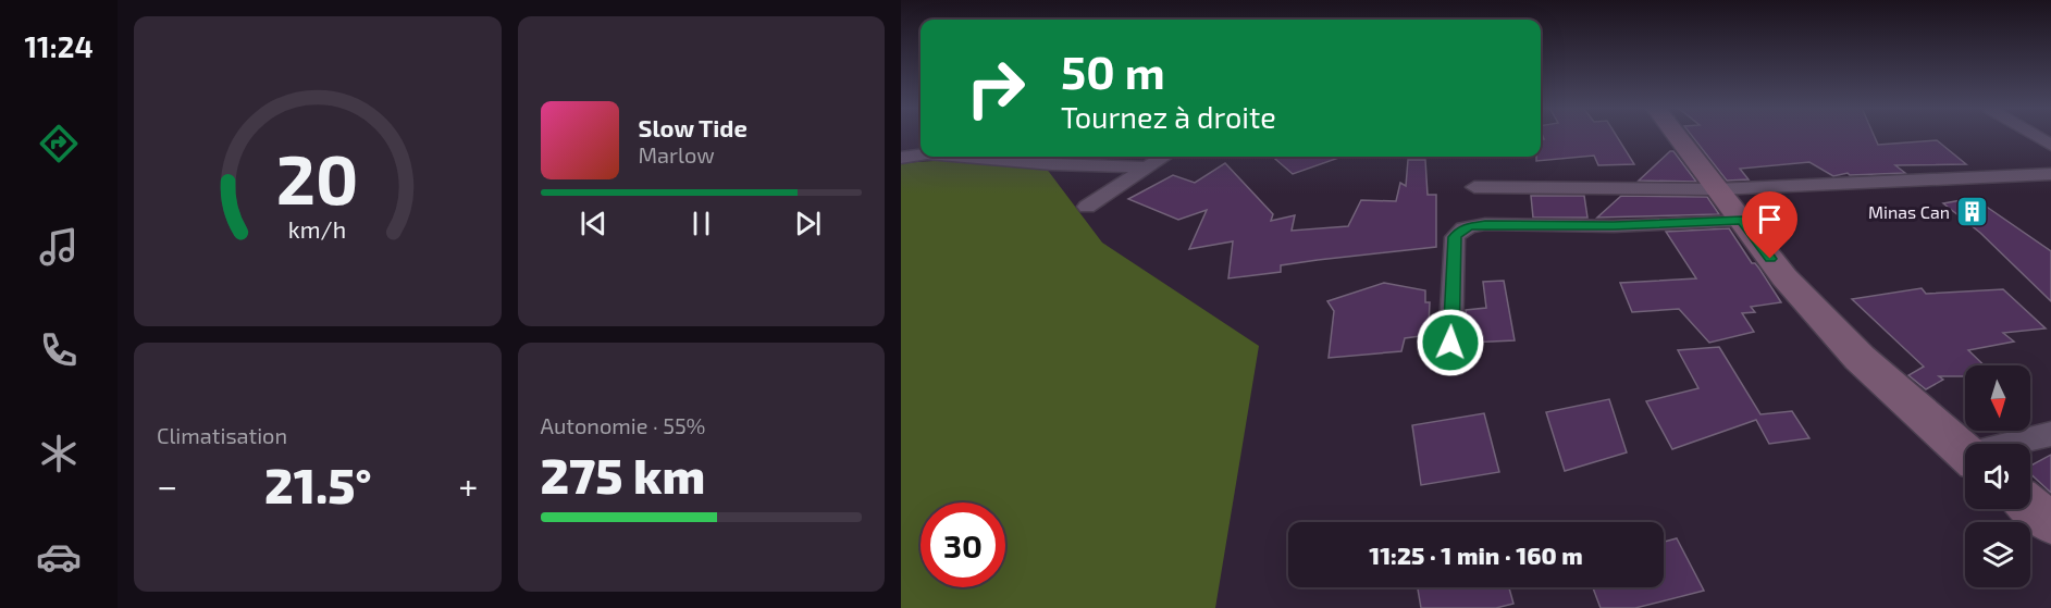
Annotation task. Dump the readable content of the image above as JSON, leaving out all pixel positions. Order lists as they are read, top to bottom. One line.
{"places":{"building":["Minas Can"]},"north":"bottom","page":{"tabs":"11:24","turn":["50 m","Tournez à droite"],"song":["Slow Tide","Marlow"],"tile":["Climatisation",["Autonomie · 55%","275 km"]],"heat":["−","21.5°","+"],"limit":"30","trip":"11:25 · 1 min · 160 m","gauge":["20","km/h"]}}
